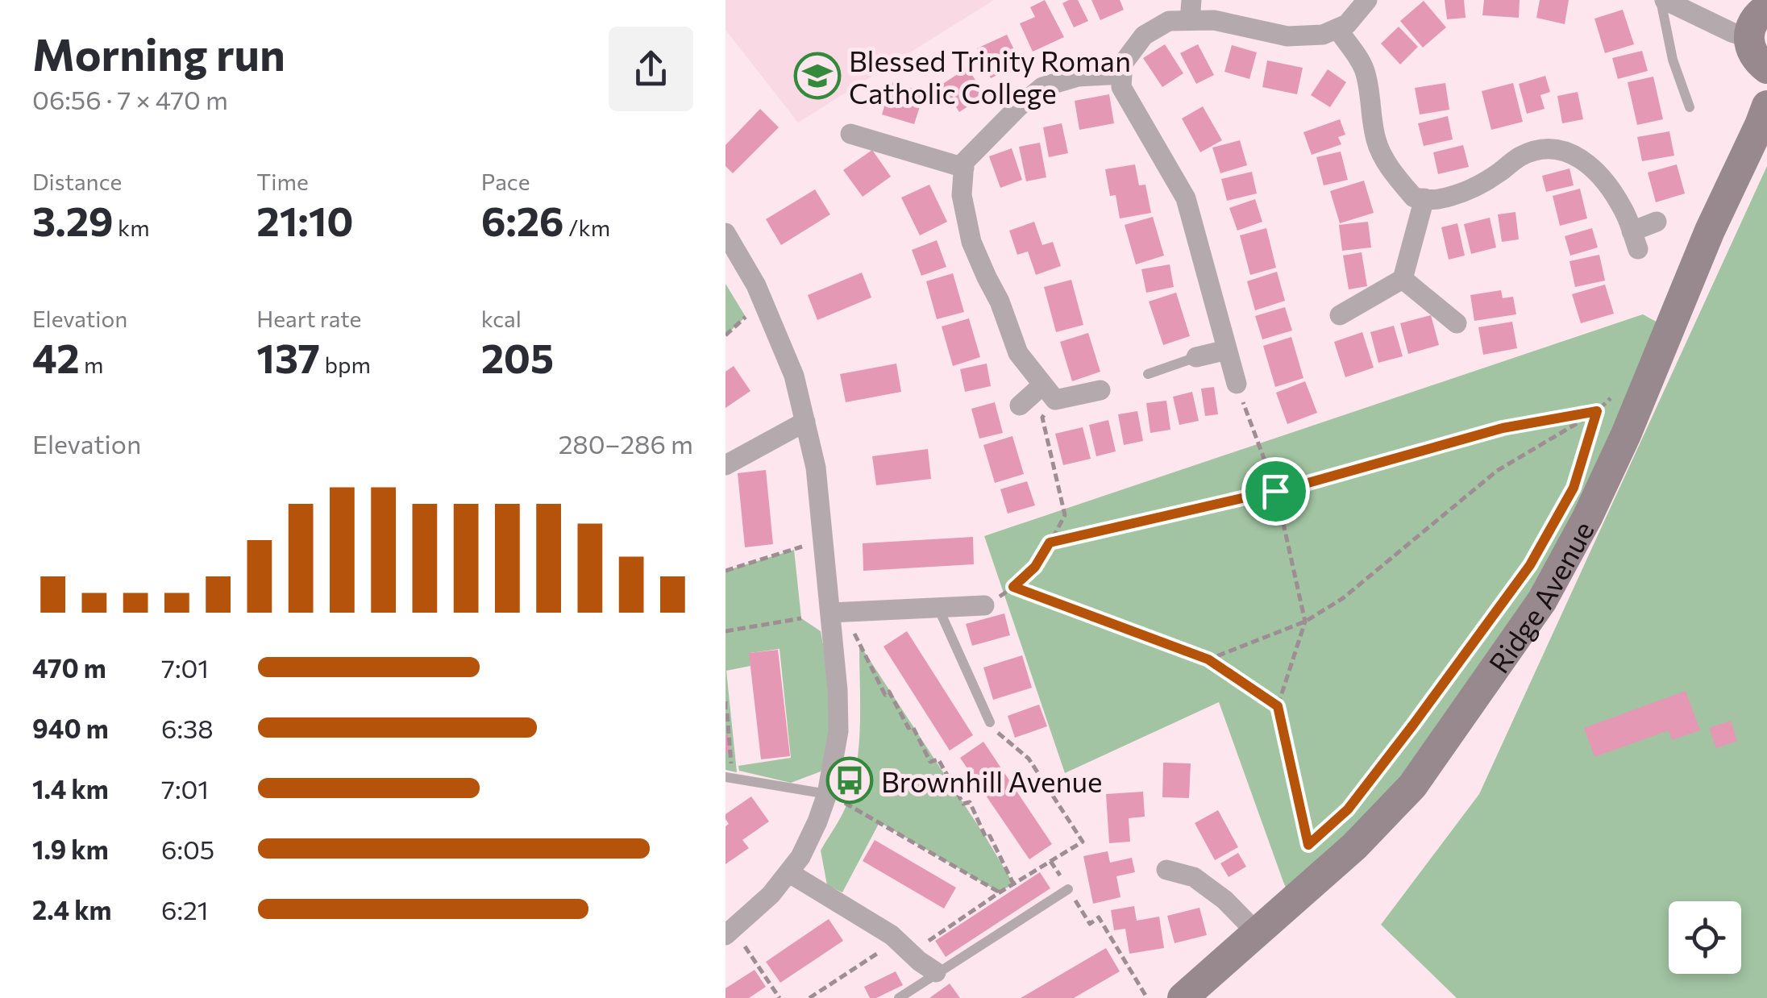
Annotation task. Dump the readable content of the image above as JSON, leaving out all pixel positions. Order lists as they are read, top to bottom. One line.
{"streets":{"street":["Ridge Avenue"]},"places":{"school or university":["Blessed Trinity Roman Catholic College"],"bus stop":["Brownhill Avenue"]},"page":{"heading":["Morning run","06:56 · 7 × 470 m"],"stats":[["Distance","3.29 km"],["Time","21:10"],["Pace","6:26 /km"],["Elevation","42 m"],["Heart rate","137 bpm"],["kcal","205"]],"chart":["Elevation","280–286 m"],"list":[{"name":"470 m","note":"7:01"},{"name":"940 m","note":"6:38"},{"name":"1.4 km","note":"7:01"},{"name":"1.9 km","note":"6:05"},{"name":"2.4 km","note":"6:21"}]}}
